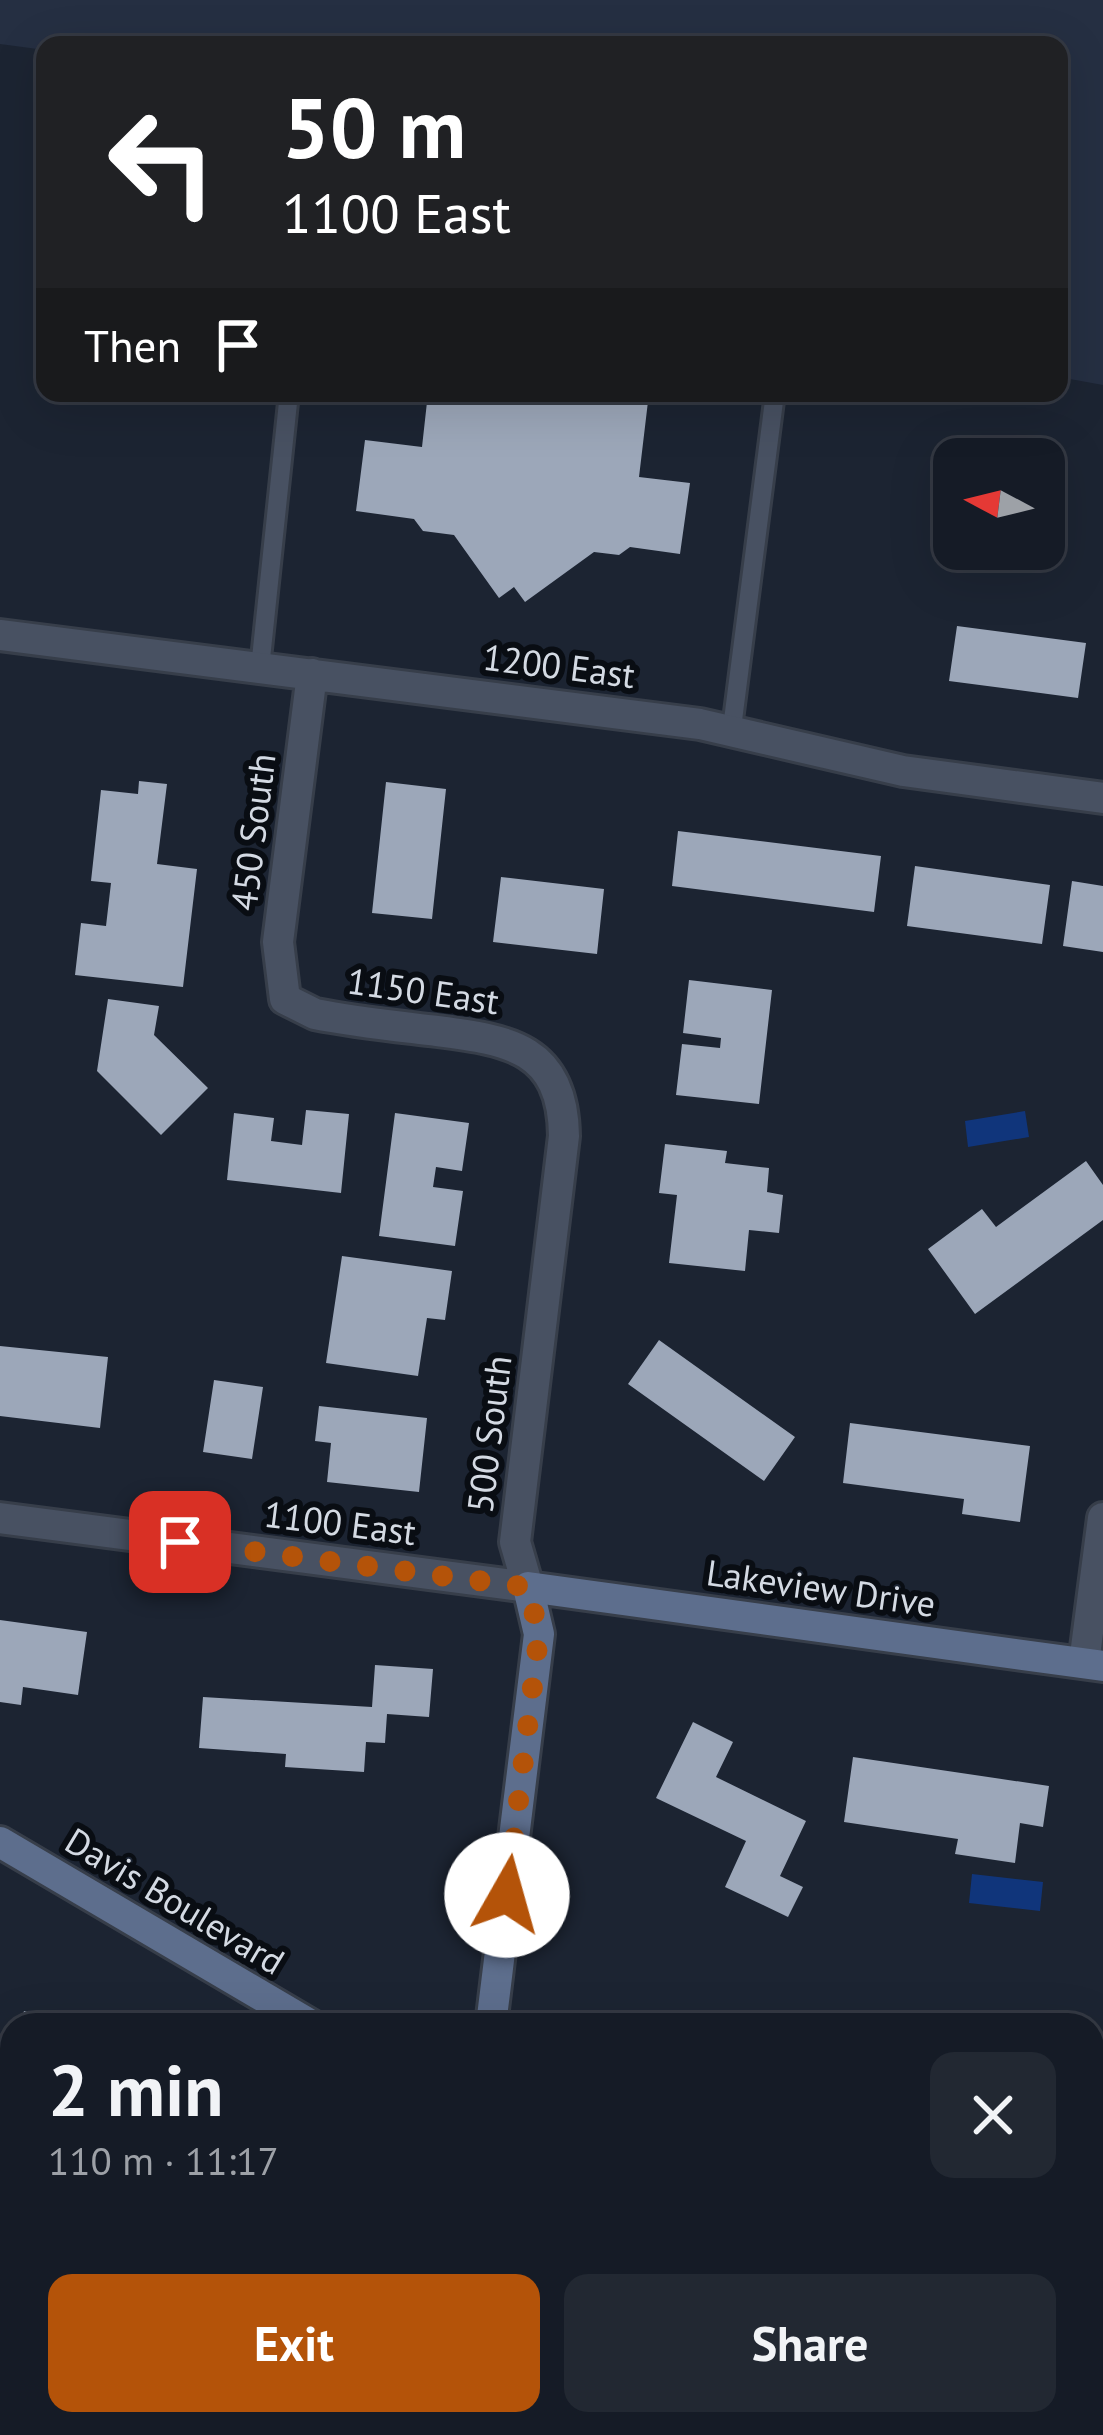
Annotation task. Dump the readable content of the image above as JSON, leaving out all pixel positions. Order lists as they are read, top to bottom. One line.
{"streets":{"street":["1200 East","450 South","1150 East","500 South","1100 East","Lakeview Drive","Davis Boulevard"]},"crossings":[["1200 East","450 South"],["450 South","1150 East"],["1150 East","500 South"],["500 South","1100 East"],["500 South","Lakeview Drive"],["1100 East","Lakeview Drive"]],"north":"left","page":{"turn":["50 m","1100 East"],"then":"Then","heading":["2 min","110 m · 11:17"],"buttons":["Exit","Share"]}}
